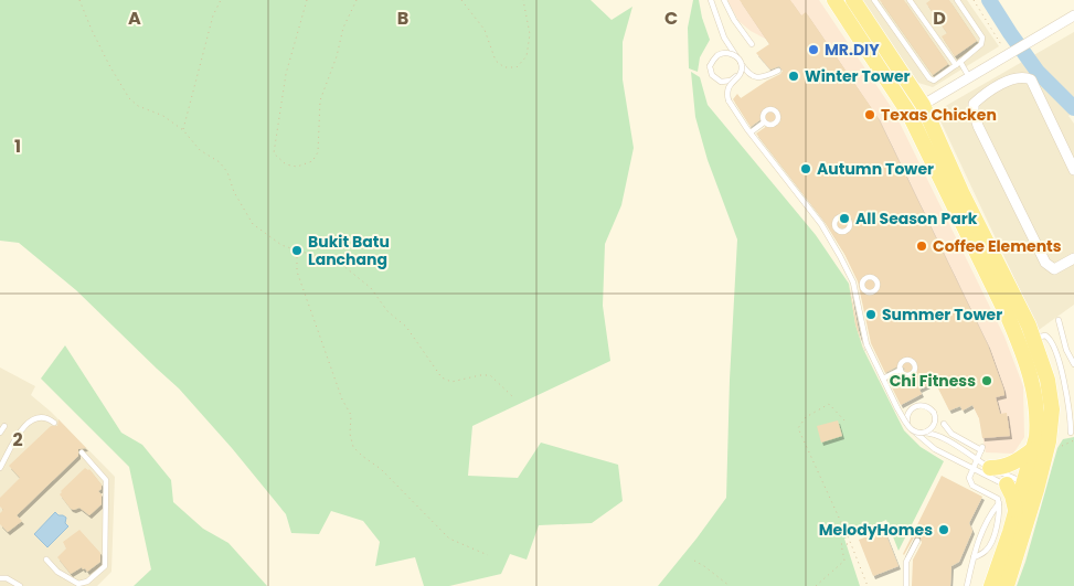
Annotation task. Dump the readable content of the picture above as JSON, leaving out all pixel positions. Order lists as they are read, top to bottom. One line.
{"places":["MR.DIY","Winter Tower","Texas Chicken","Autumn Tower","All Season Park","Coffee Elements","Bukit Batu Lanchang","Summer Tower","Chi Fitness","MelodyHomes"],"grid":{"columns":["A","B","C","D"],"rows":["1","2"]}}
